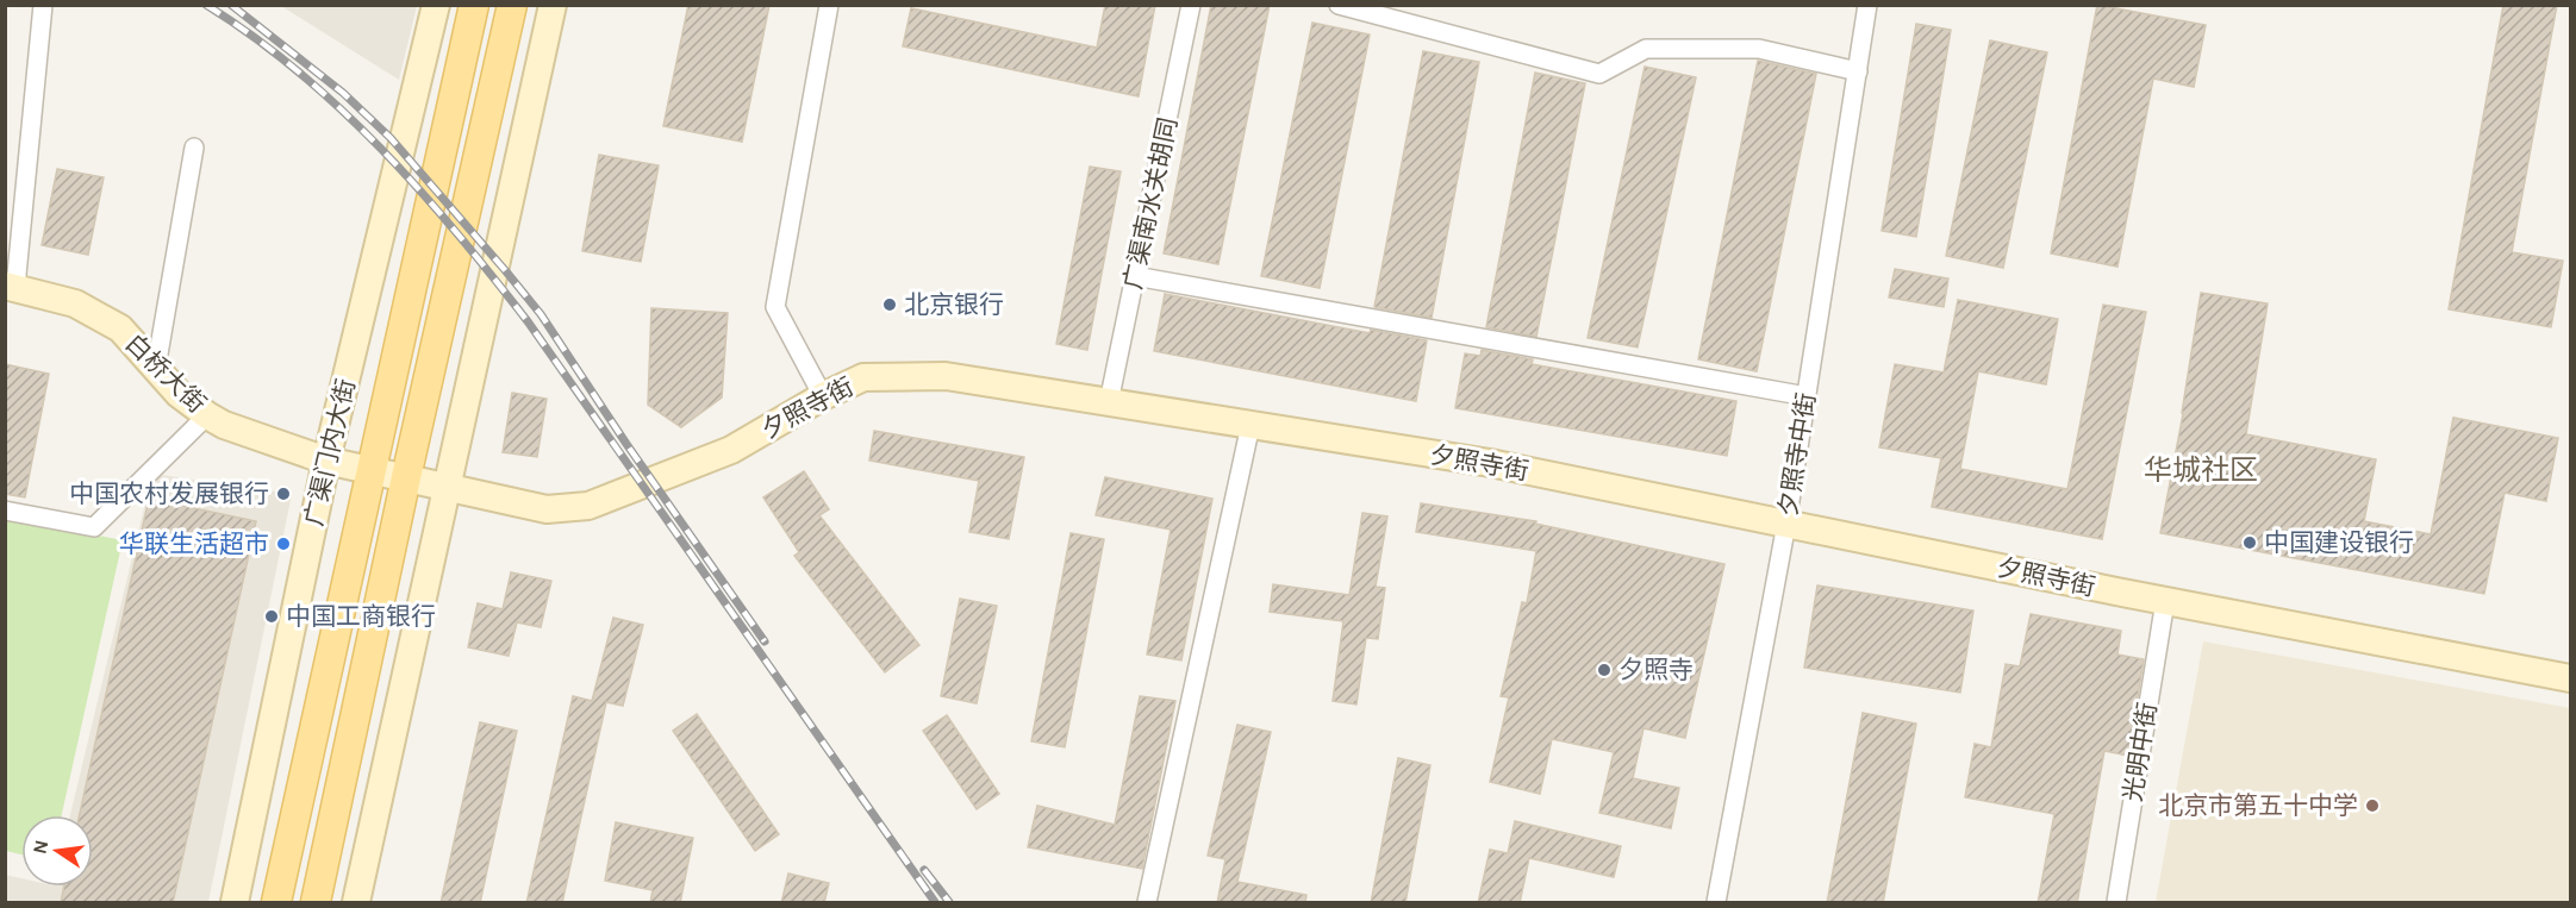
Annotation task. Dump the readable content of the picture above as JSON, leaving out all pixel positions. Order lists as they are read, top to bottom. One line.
{"streets":{"main road":["广渠门内大街"],"street":["广渠南水关胡同","白桥大街","夕照寺街","夕照寺中街","光明中街"]},"crossings":[["广渠南水关胡同","夕照寺街"],["白桥大街","夕照寺街"],["白桥大街","广渠门内大街"],["夕照寺街","夕照寺中街"],["夕照寺街","光明中街"]],"districts":["华城社区"],"places":["北京银行","中国农村发展银行","中国建设银行","华联生活超市","中国工商银行","夕照寺","北京市第五十中学"],"north":"left"}
